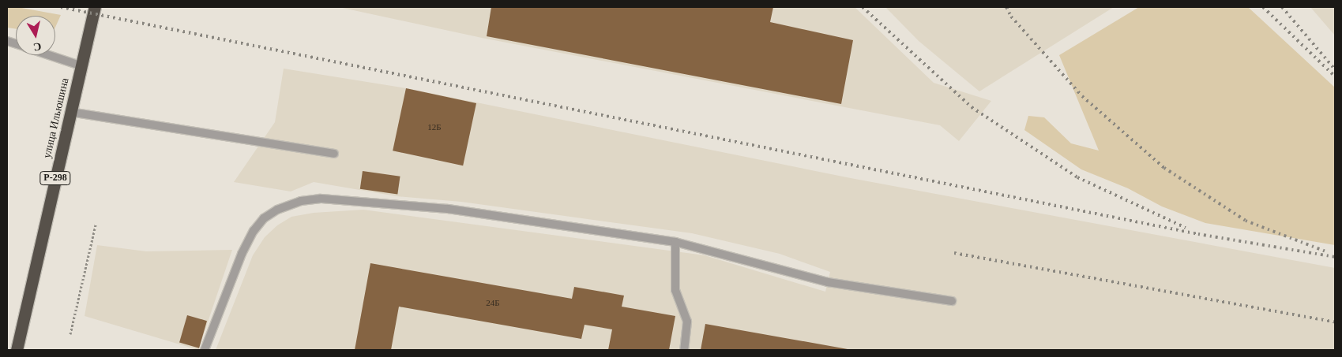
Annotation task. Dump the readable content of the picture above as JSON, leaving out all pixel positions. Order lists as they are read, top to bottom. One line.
{"streets":{"highway":["улица Ильюшина","Р-298"]},"house_numbers":["12Б","24Б"],"north":"bottom"}
